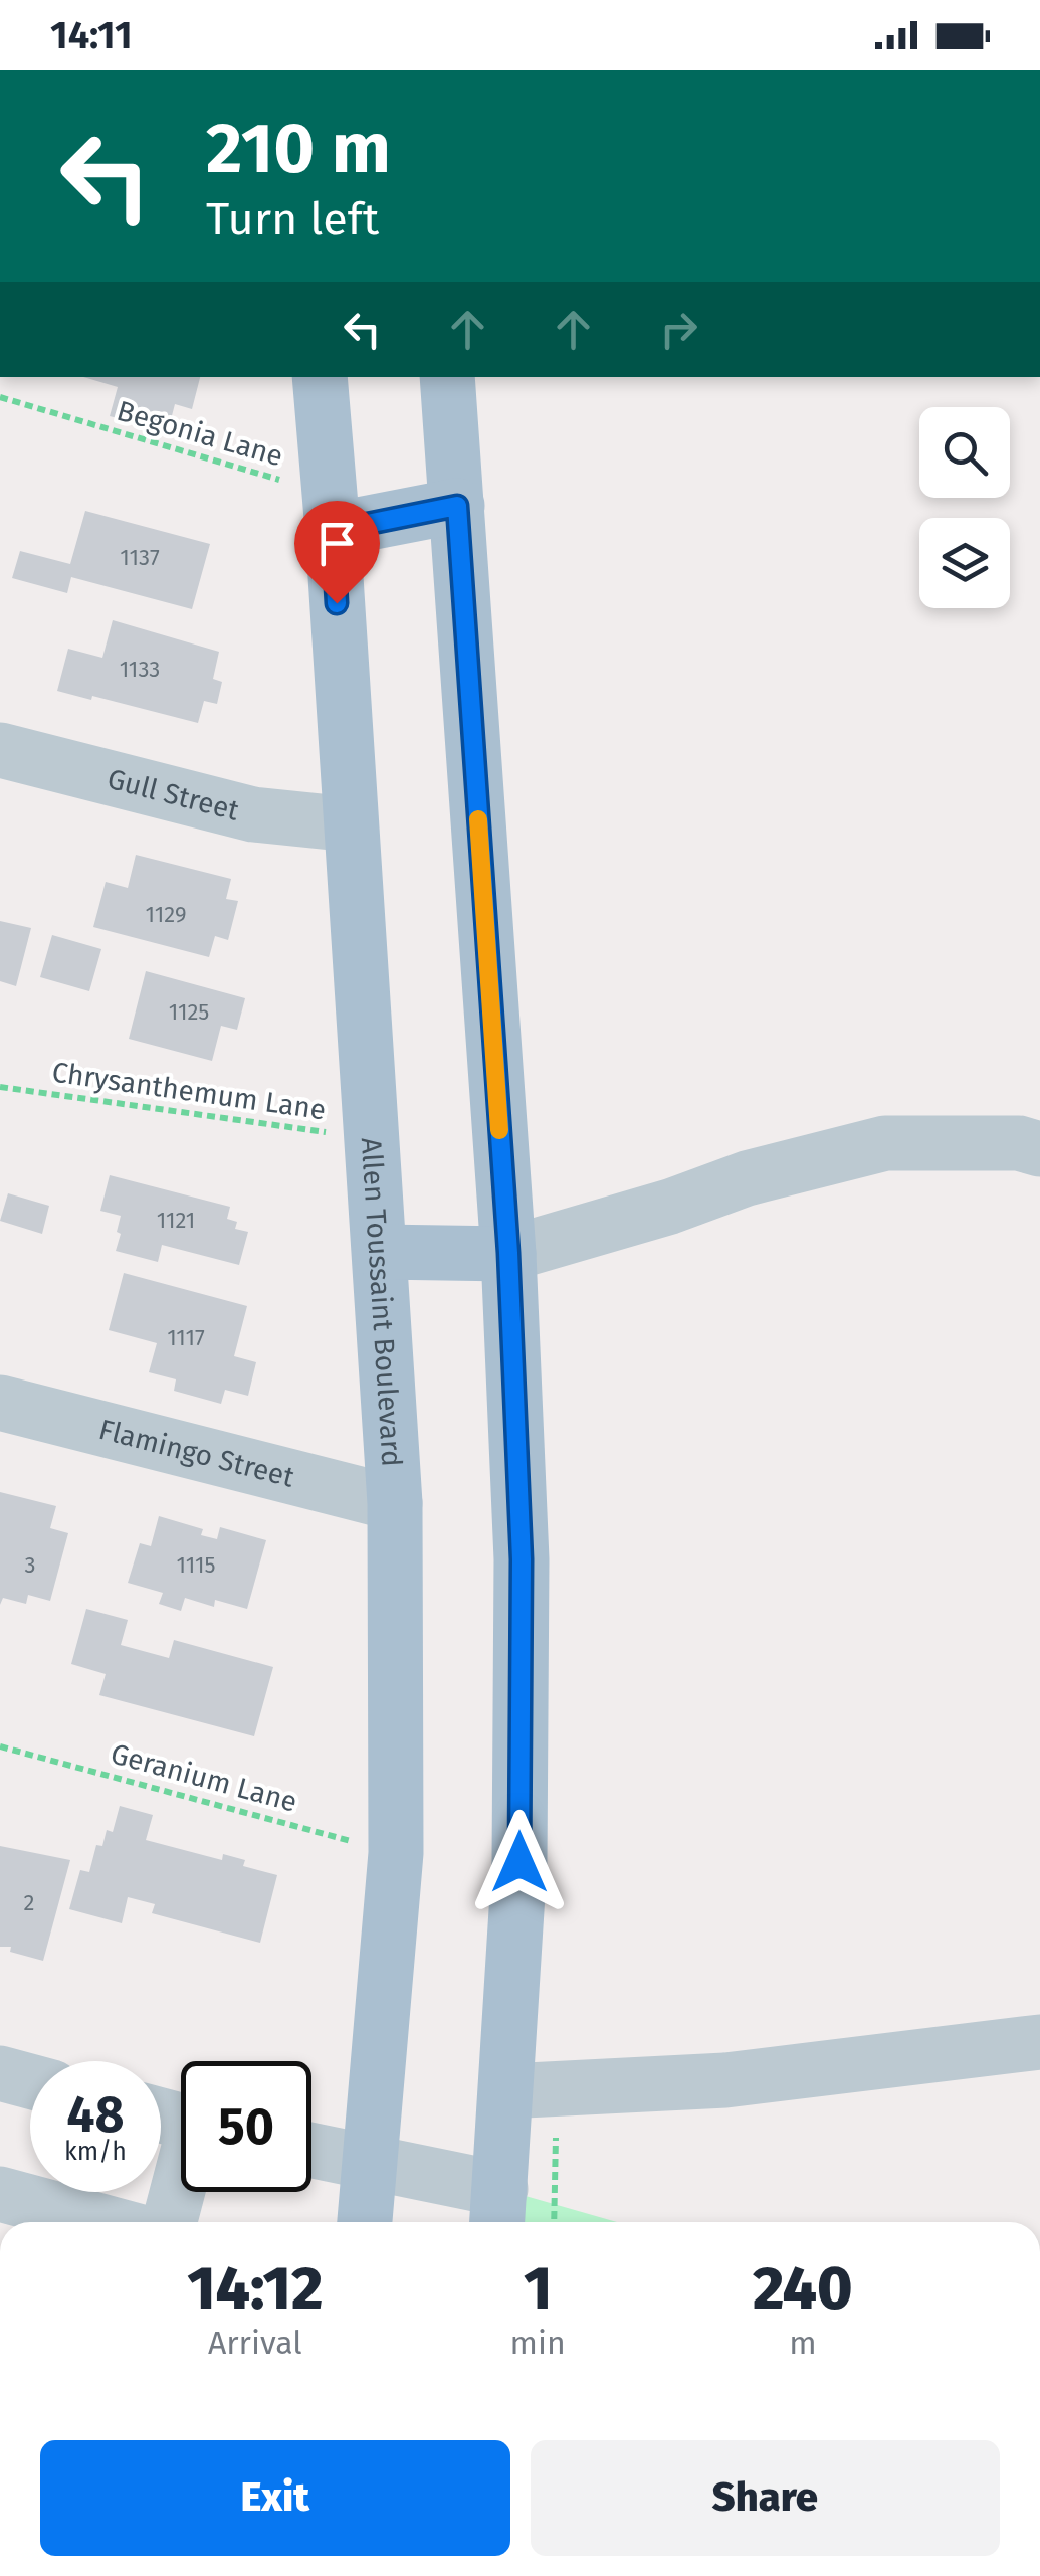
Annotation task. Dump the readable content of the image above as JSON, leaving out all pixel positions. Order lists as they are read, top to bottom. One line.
{"streets":{"main road":["Allen Toussaint Boulevard"],"street":["Gull Street","Flamingo Street"],"path":["Begonia Lane","Chrysanthemum Lane","Geranium Lane"]},"crossings":[["Begonia Lane","Allen Toussaint Boulevard"],["Gull Street","Allen Toussaint Boulevard"],["Chrysanthemum Lane","Allen Toussaint Boulevard"],["Allen Toussaint Boulevard","Flamingo Street"],["Allen Toussaint Boulevard","Geranium Lane"]],"house_numbers":["1137","1133","1129","1125","1121","1117","3","1115","2"],"page":{"status":"14:11","turn":["210 m","Turn left"],"speed":"48 km/h","limit":"50","eta":["14:12","Arrival","1","min","240","m"],"buttons":["Exit","Share"]}}
